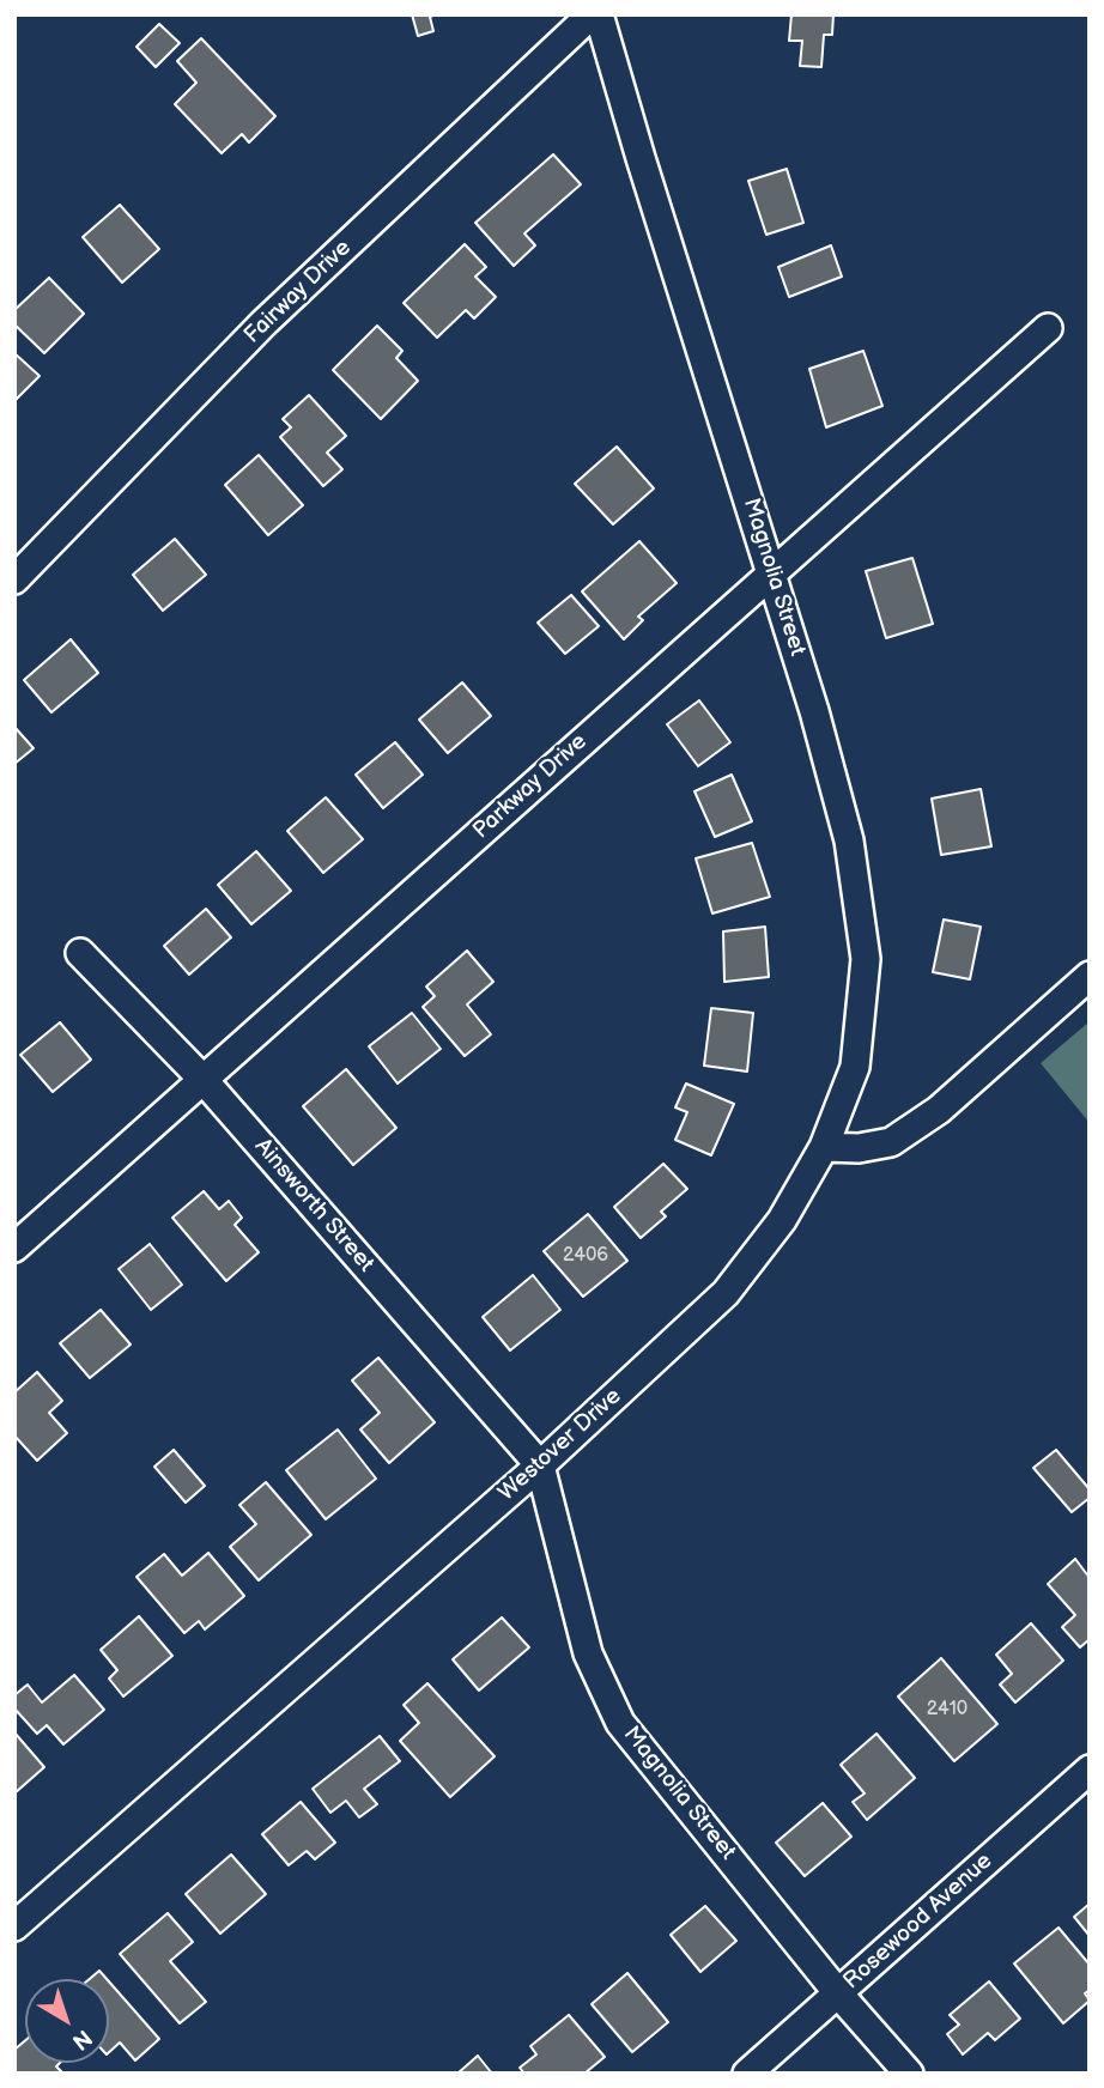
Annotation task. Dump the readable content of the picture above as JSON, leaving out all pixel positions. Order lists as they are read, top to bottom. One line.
{"streets":{"street":["Fairway Drive","Magnolia Street","Parkway Drive","Ainsworth Street","Westover Drive","Rosewood Avenue"]},"crossings":[["Magnolia Street","Parkway Drive"],["Magnolia Street","Ainsworth Street"],["Magnolia Street","Westover Drive"],["Magnolia Street","Rosewood Avenue"],["Parkway Drive","Ainsworth Street"],["Ainsworth Street","Westover Drive"]],"house_numbers":["2406","2410"],"north":"bottom right"}
